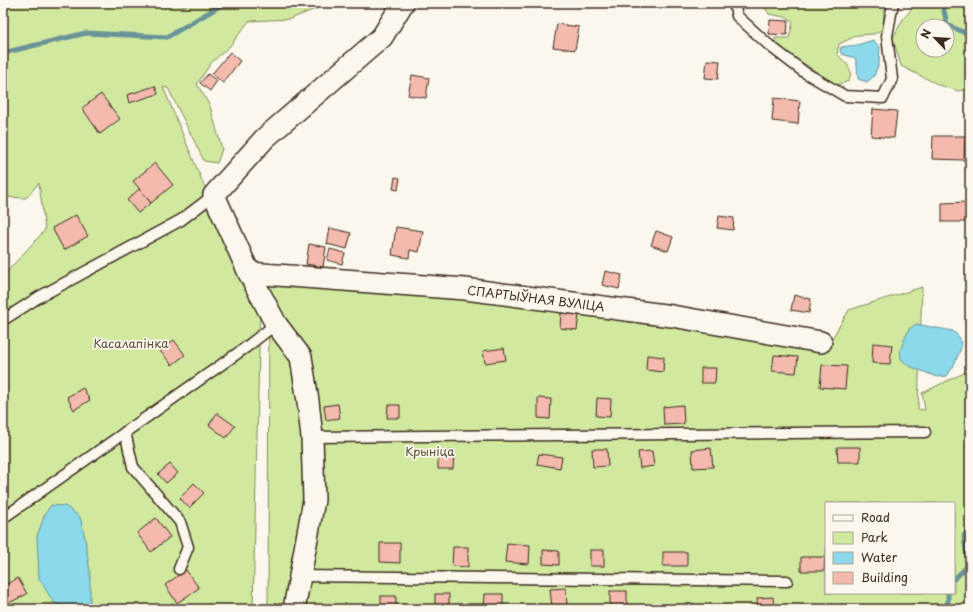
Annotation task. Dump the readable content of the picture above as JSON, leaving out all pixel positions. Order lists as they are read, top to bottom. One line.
{"streets":{"street":["СПАРТЫЎНАЯ ВУЛІЦА"]},"parks":["Касалапінка","Крыніца"],"legend":["Road","Park","Water","Building"],"north":"top left"}
